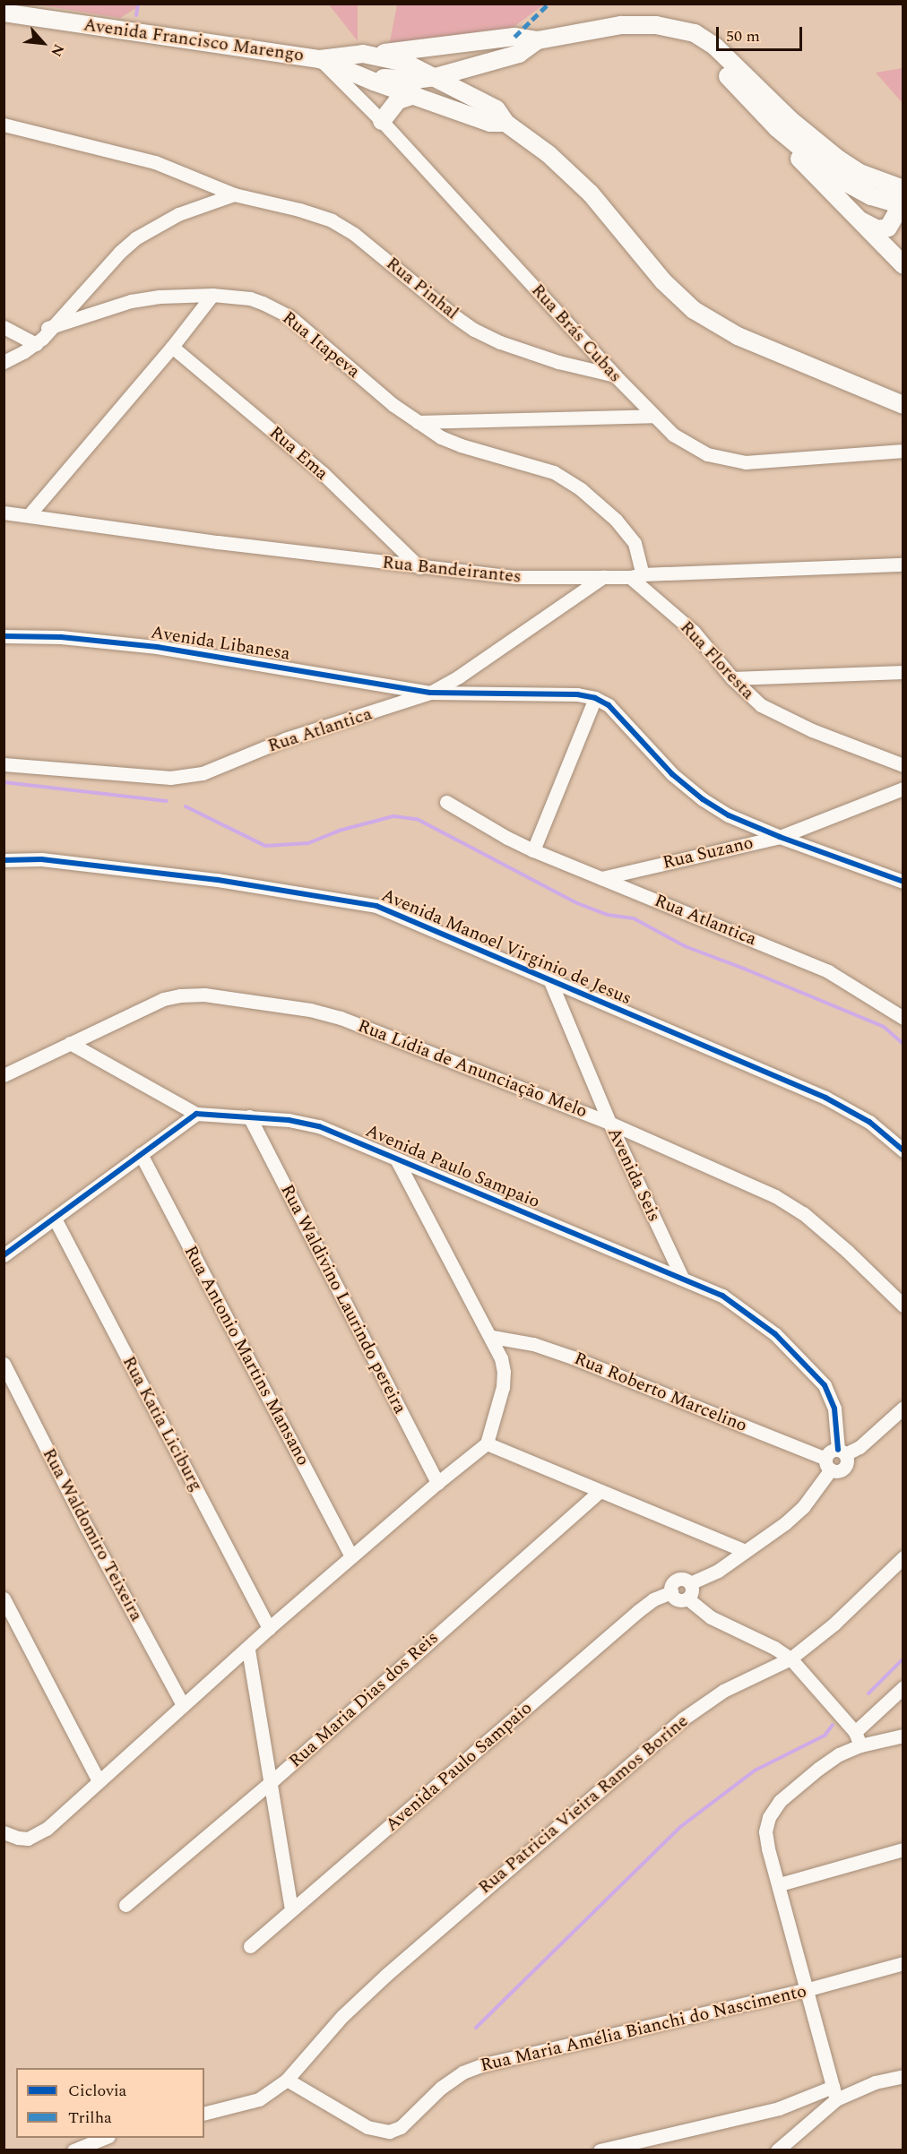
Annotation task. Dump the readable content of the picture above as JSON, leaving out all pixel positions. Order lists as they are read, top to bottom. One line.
{"streets":{"main road":["Avenida Francisco Marengo"],"street":["Rua Pinhal","Rua Brás Cubas","Rua Itapeva","Rua Ema","Rua Bandeirantes","Avenida Libanesa","Rua Floresta","Rua Atlantica","Rua Suzano","Avenida Manoel Virginio de Jesus","Rua Lídia de Anunciação Melo","Avenida Paulo Sampaio","Avenida Seis","Rua Waldivino Laurindo pereira","Rua Antonio Martins Mansano","Rua Roberto Marcelino","Rua Katia Liciburg","Rua Waldomiro Teixeira","Rua Maria Dias dos Reis","Rua Patricia Vieira Ramos Borine","Rua Maria Amélia Bianchi do Nascimento"]},"crossings":[["Avenida Francisco Marengo","Rua Brás Cubas"],["Rua Pinhal","Rua Brás Cubas"],["Rua Itapeva","Rua Bandeirantes"],["Rua Itapeva","Rua Floresta"],["Rua Ema","Rua Bandeirantes"],["Rua Bandeirantes","Rua Floresta"],["Rua Bandeirantes","Rua Atlantica"],["Avenida Libanesa","Rua Atlantica"],["Rua Atlantica","Rua Suzano"],["Avenida Manoel Virginio de Jesus","Avenida Seis"],["Rua Lídia de Anunciação Melo","Avenida Seis"],["Avenida Paulo Sampaio","Avenida Seis"],["Avenida Paulo Sampaio","Rua Waldivino Laurindo pereira"],["Avenida Paulo Sampaio","Rua Roberto Marcelino"],["Rua Patricia Vieira Ramos Borine","Rua Maria Amélia Bianchi do Nascimento"]],"legend":["Ciclovia","Trilha"],"scale_bar":"50 m","north":"bottom right"}
